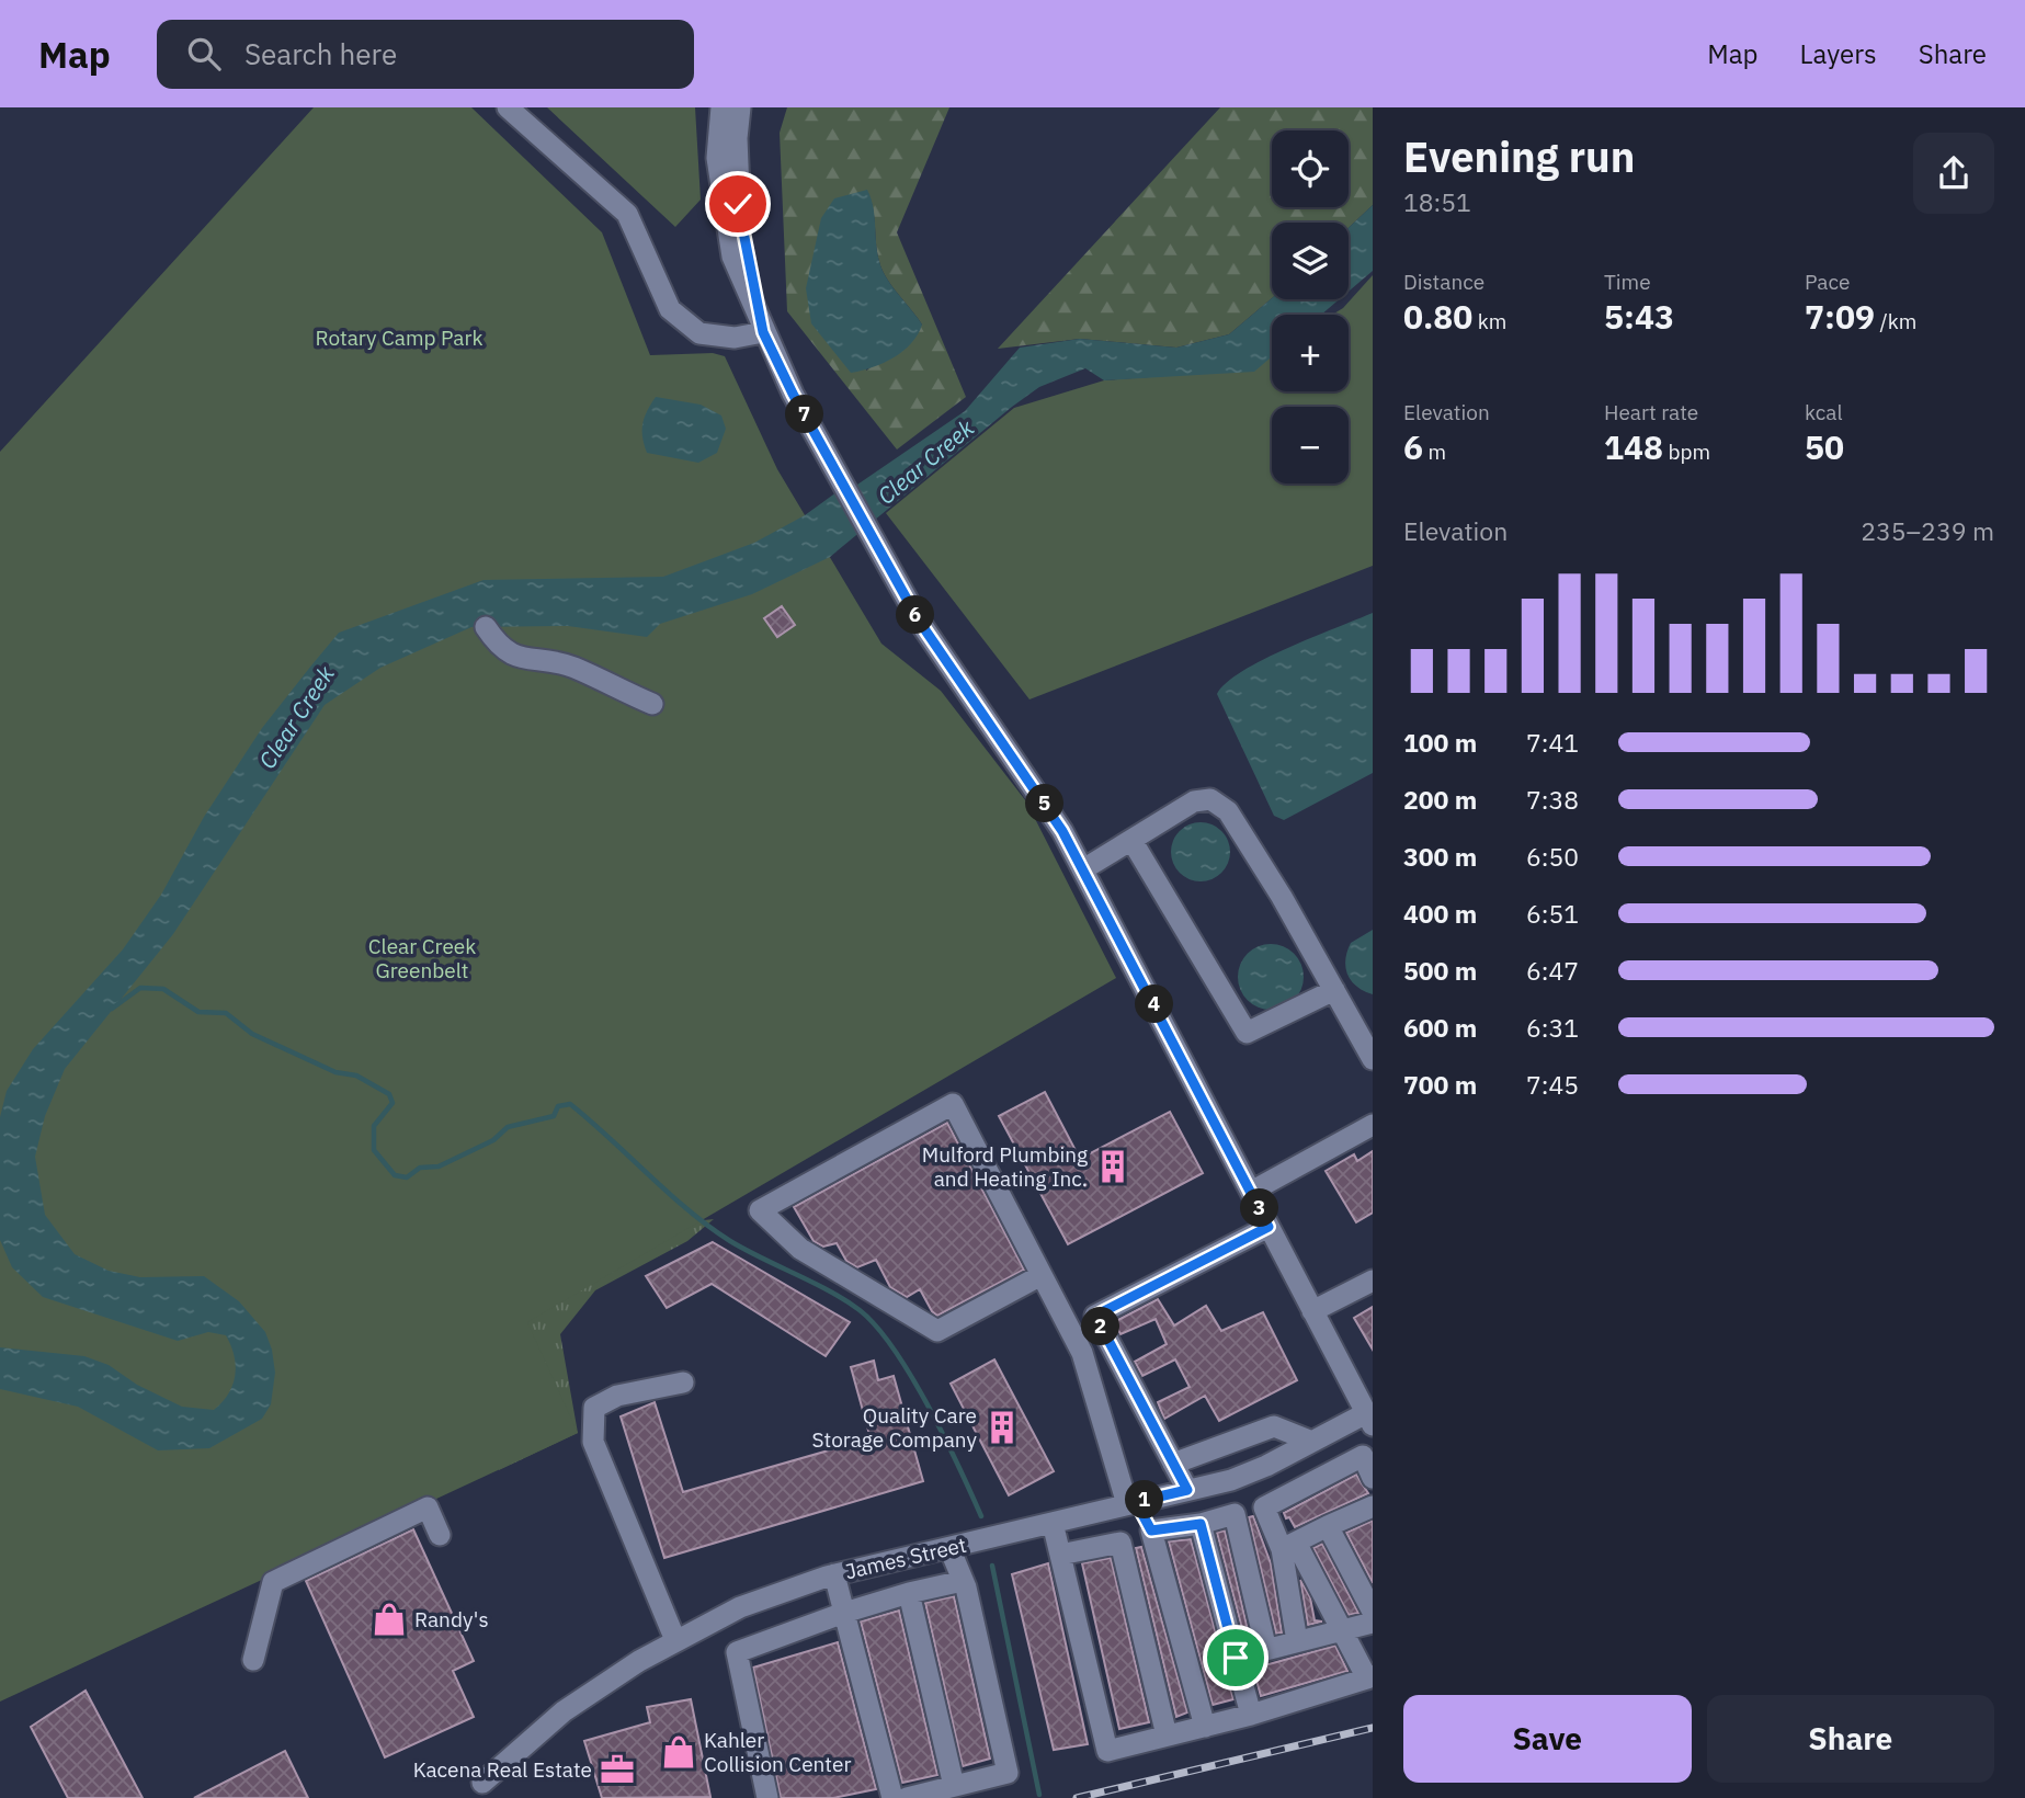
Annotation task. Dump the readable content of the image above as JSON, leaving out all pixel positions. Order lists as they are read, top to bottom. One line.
{"streets":{"street":["James Street"]},"water":["Clear Creek"],"parks":["Rotary Camp Park","Clear Creek Greenbelt"],"places":{"building":["Mulford Plumbing and Heating Inc.","Quality Care Storage Company"],"shop":["Randy's","Kahler Collision Center"],"office":["Kacena Real Estate"]},"page":{"header":"Map","search":"Search here","nav":["Map","Layers","Share"],"heading":["Evening run","18:51"],"map_buttons":["+","−"],"stats":[["Distance","0.80 km"],["Time","5:43"],["Pace","7:09 /km"],["Elevation","6 m"],["Heart rate","148 bpm"],["kcal","50"]],"pins":["7","6","5","4","3","2","1"],"chart":["Elevation","235–239 m"],"list":[{"name":"100 m","note":"7:41"},{"name":"200 m","note":"7:38"},{"name":"300 m","note":"6:50"},{"name":"400 m","note":"6:51"},{"name":"500 m","note":"6:47"},{"name":"600 m","note":"6:31"},{"name":"700 m","note":"7:45"}],"buttons":["Save","Share"]}}
